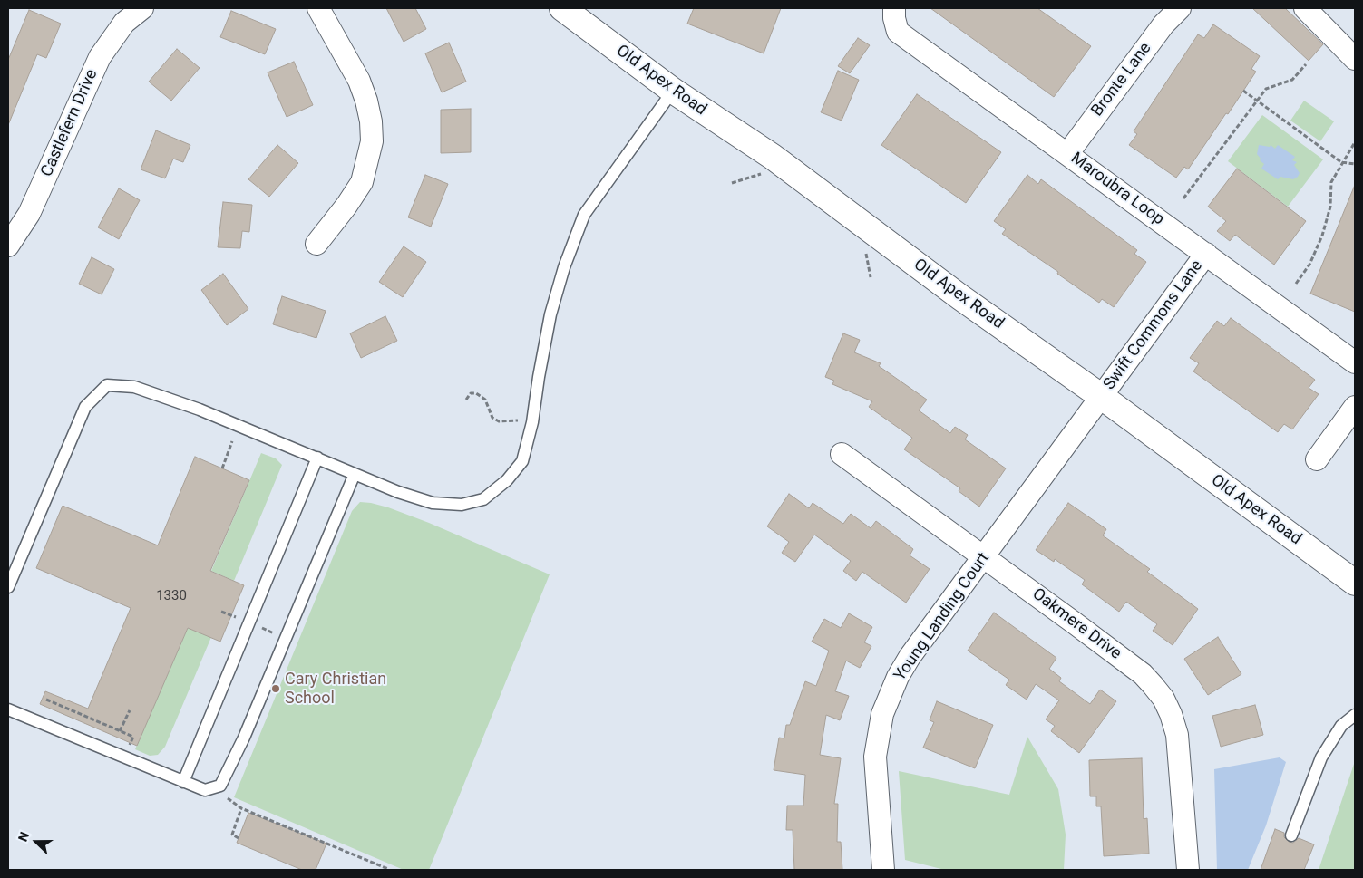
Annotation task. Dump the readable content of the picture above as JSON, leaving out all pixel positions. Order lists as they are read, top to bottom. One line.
{"streets":{"main road":["Old Apex Road"],"street":["Bronte Lane","Castlefern Drive","Maroubra Loop","Swift Commons Lane","Young Landing Court","Oakmere Drive"]},"crossings":[["Bronte Lane","Maroubra Loop"],["Old Apex Road","Swift Commons Lane"],["Old Apex Road","Young Landing Court"],["Maroubra Loop","Swift Commons Lane"],["Swift Commons Lane","Young Landing Court"],["Young Landing Court","Oakmere Drive"]],"places":["Cary Christian School"],"house_numbers":["1330"],"north":"left"}
